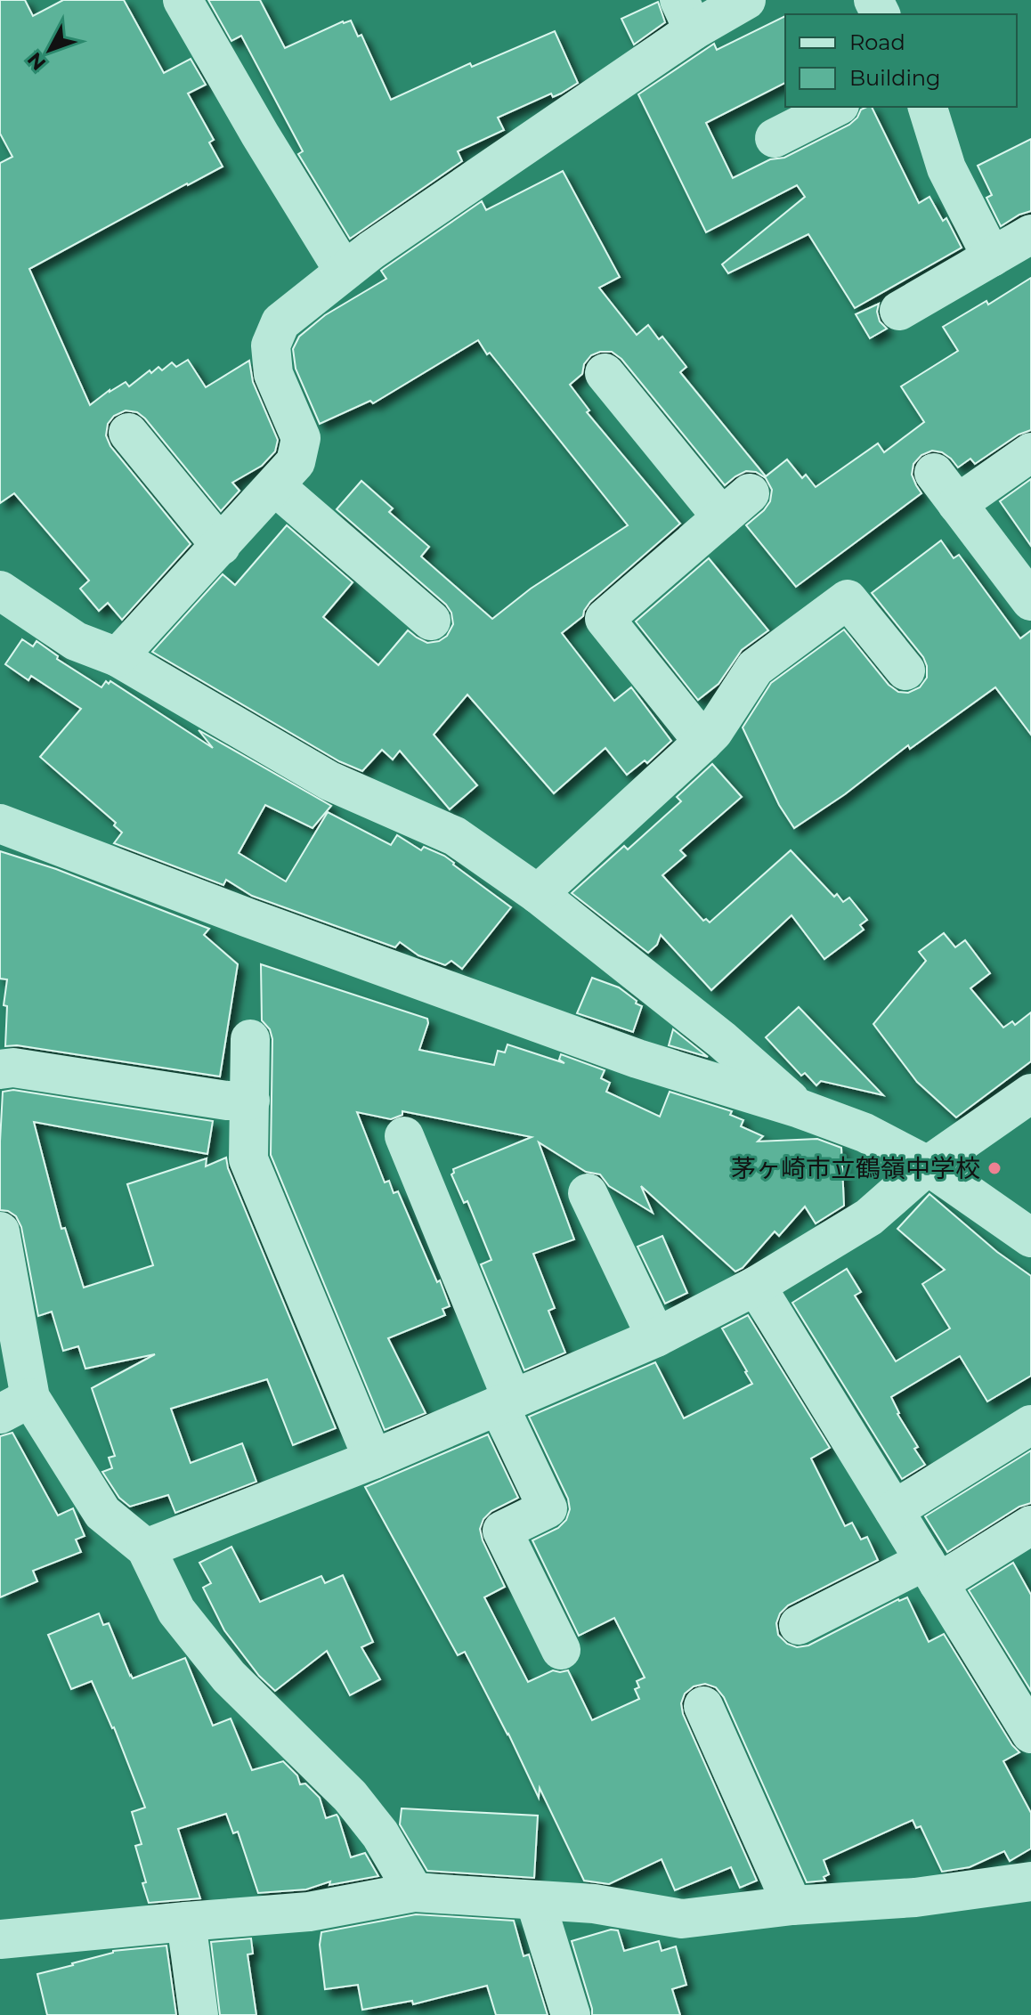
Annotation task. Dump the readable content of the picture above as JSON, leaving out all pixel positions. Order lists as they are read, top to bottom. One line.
{"places":["茅ヶ崎市立鶴嶺中学校"],"legend":["Road","Building"],"north":"bottom left"}
